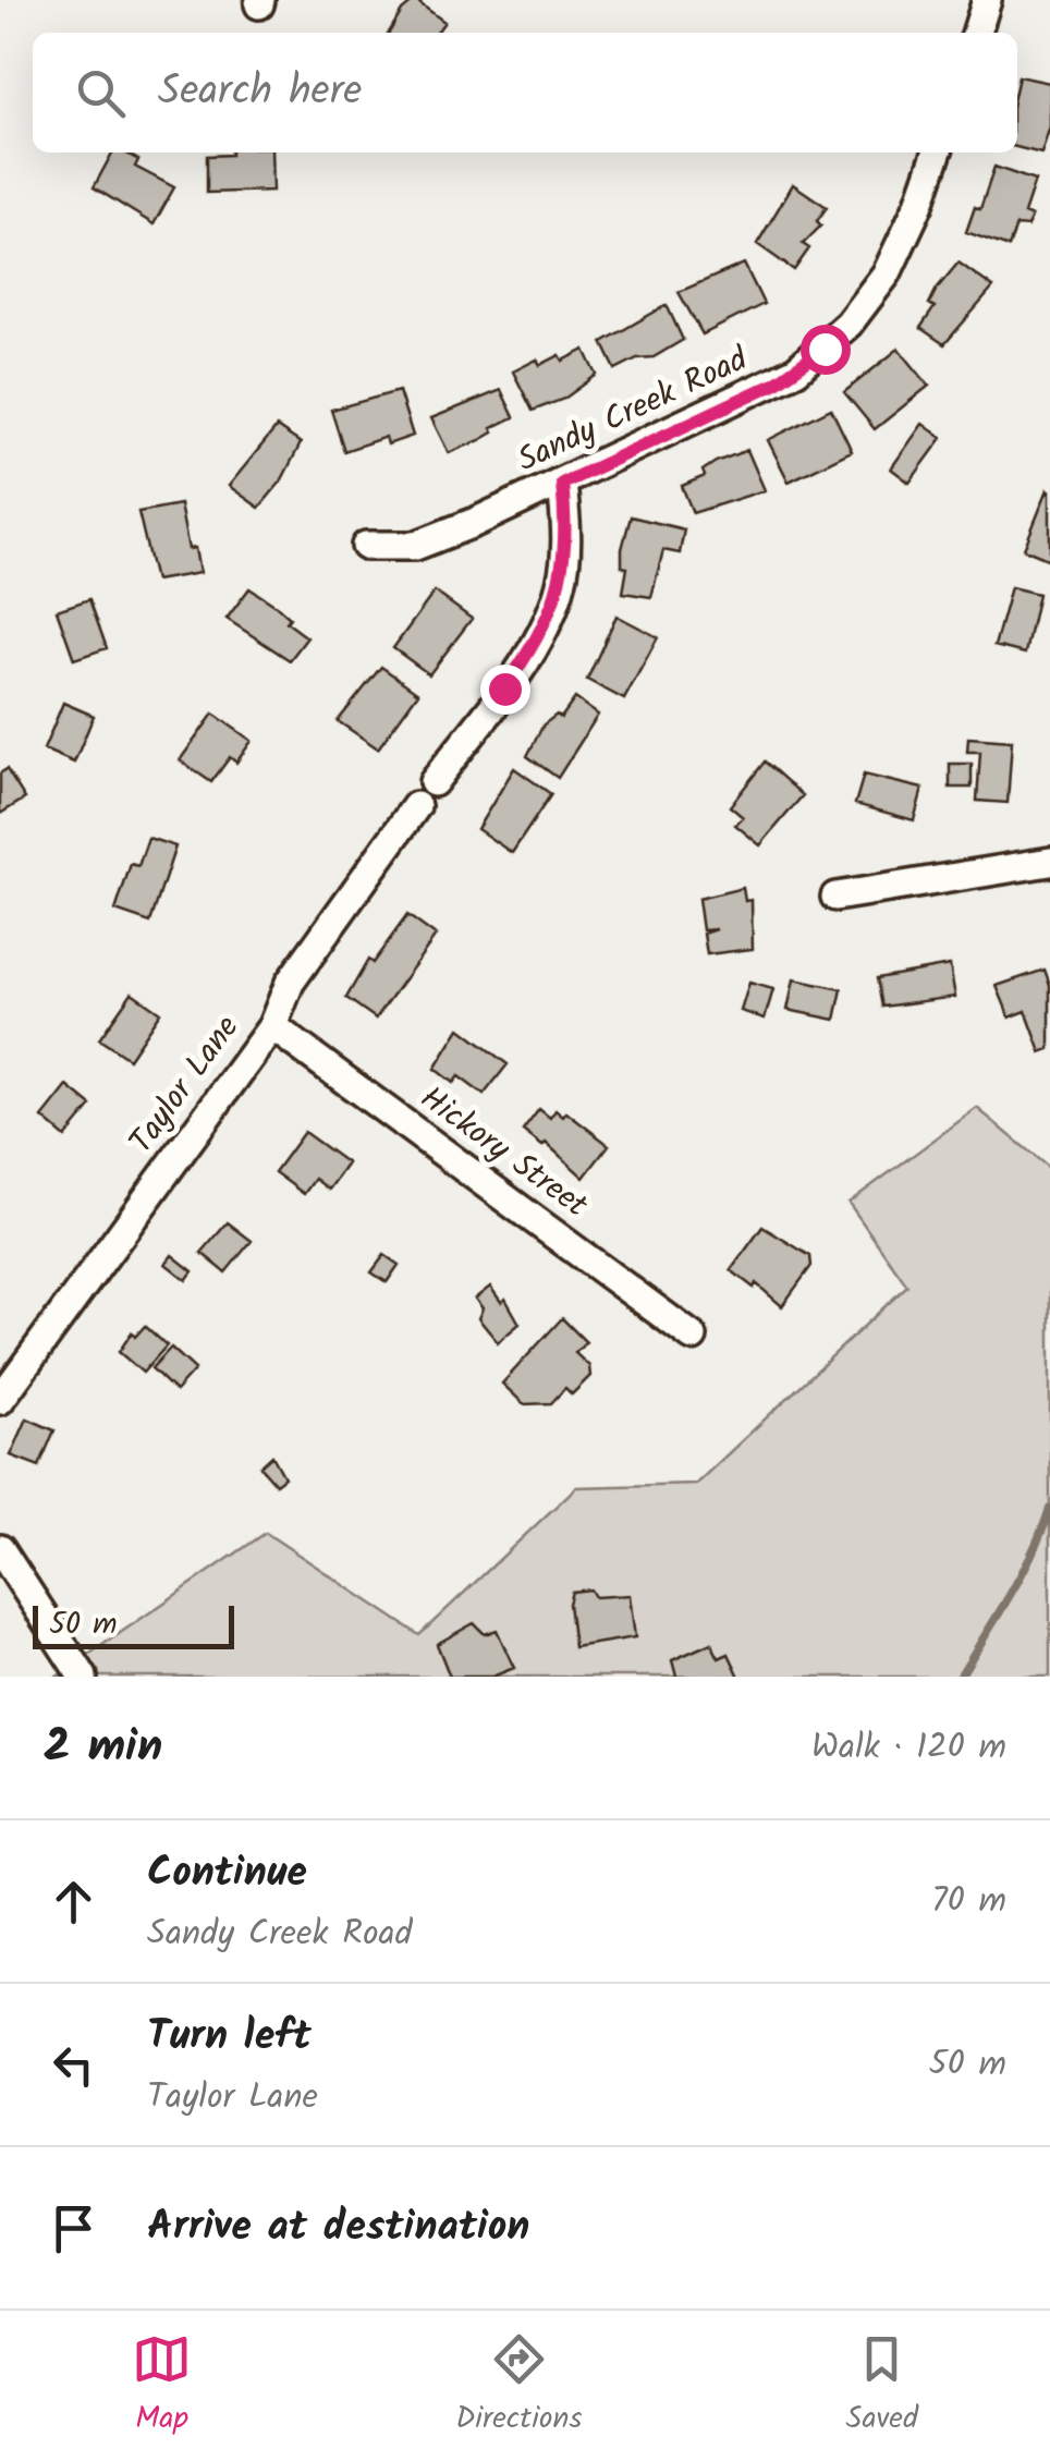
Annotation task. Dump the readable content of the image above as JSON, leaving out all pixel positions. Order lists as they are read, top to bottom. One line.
{"streets":{"street":["Sandy Creek Road","Taylor Lane","Hickory Street"]},"crossings":[["Taylor Lane","Hickory Street"]],"scale_bar":"50 m","page":{"search":"Search here","scale":"50 m","heading":["2 min","Walk · 120 m"],"list":[["Continue","Sandy Creek Road","70 m"],["Turn left","Taylor Lane","50 m"],"Arrive at destination"],"nav":["Map","Directions","Saved"]}}
